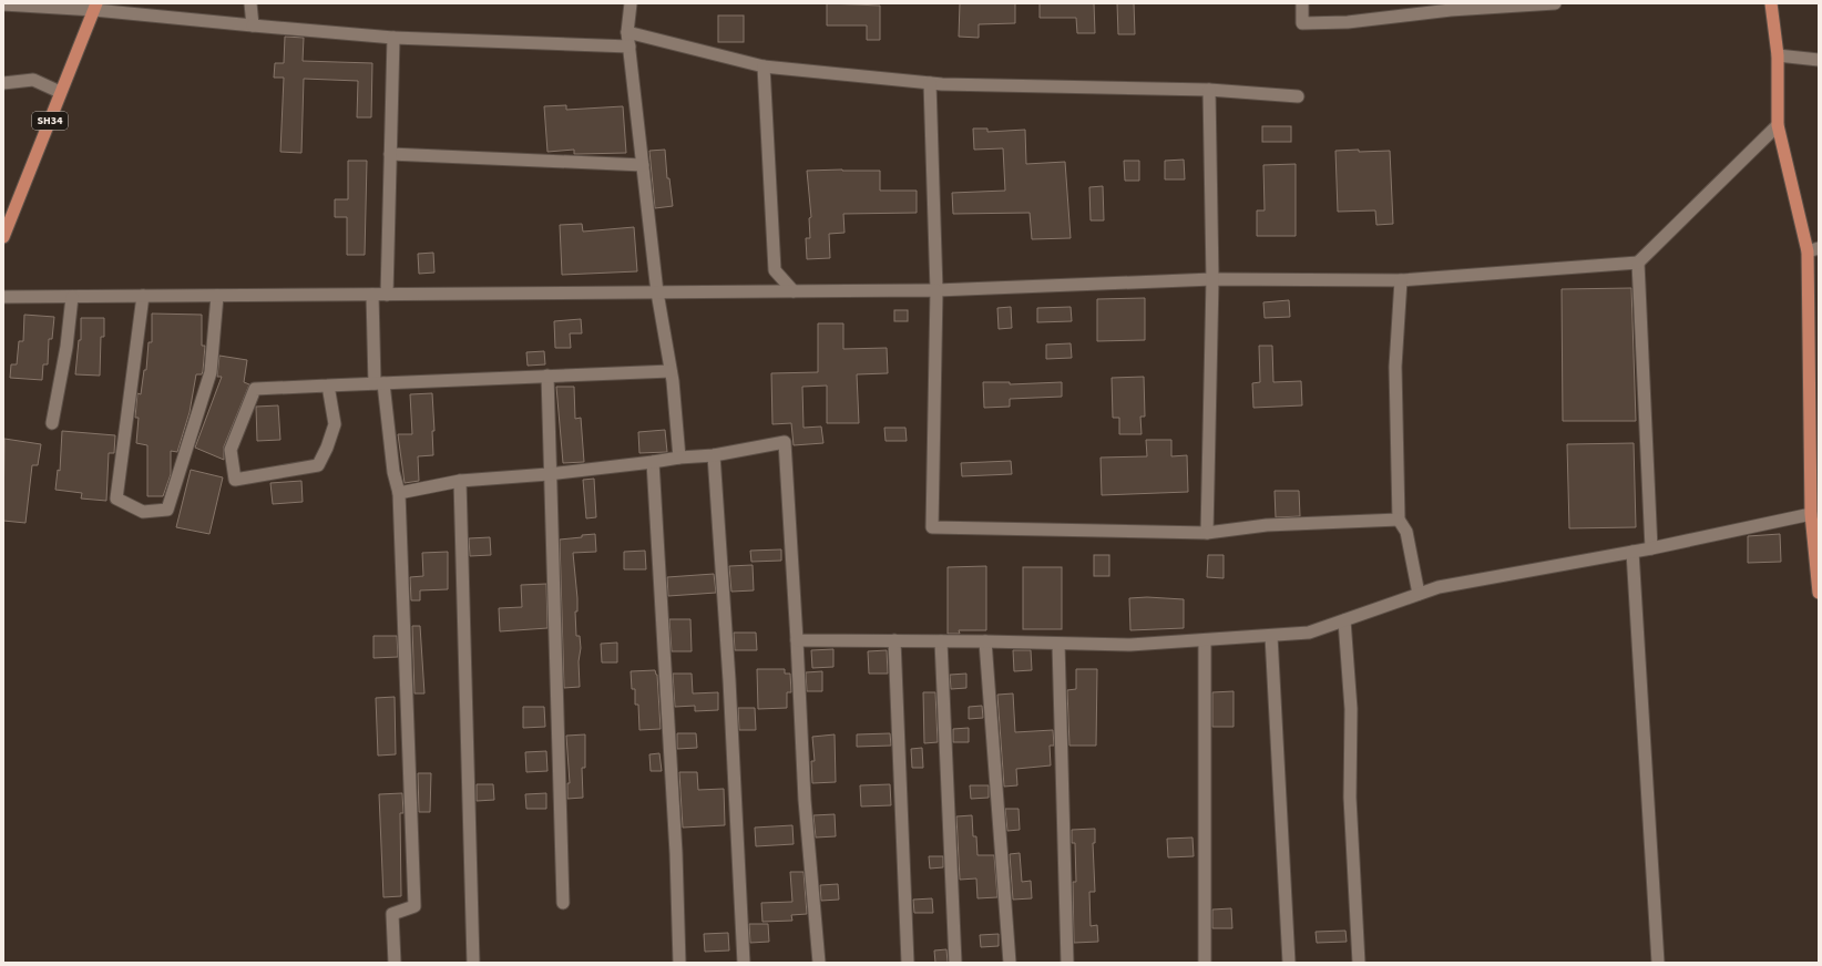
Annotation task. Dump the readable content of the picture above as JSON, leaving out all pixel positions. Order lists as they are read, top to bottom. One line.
{"streets":{"main road":["SH34"]}}
